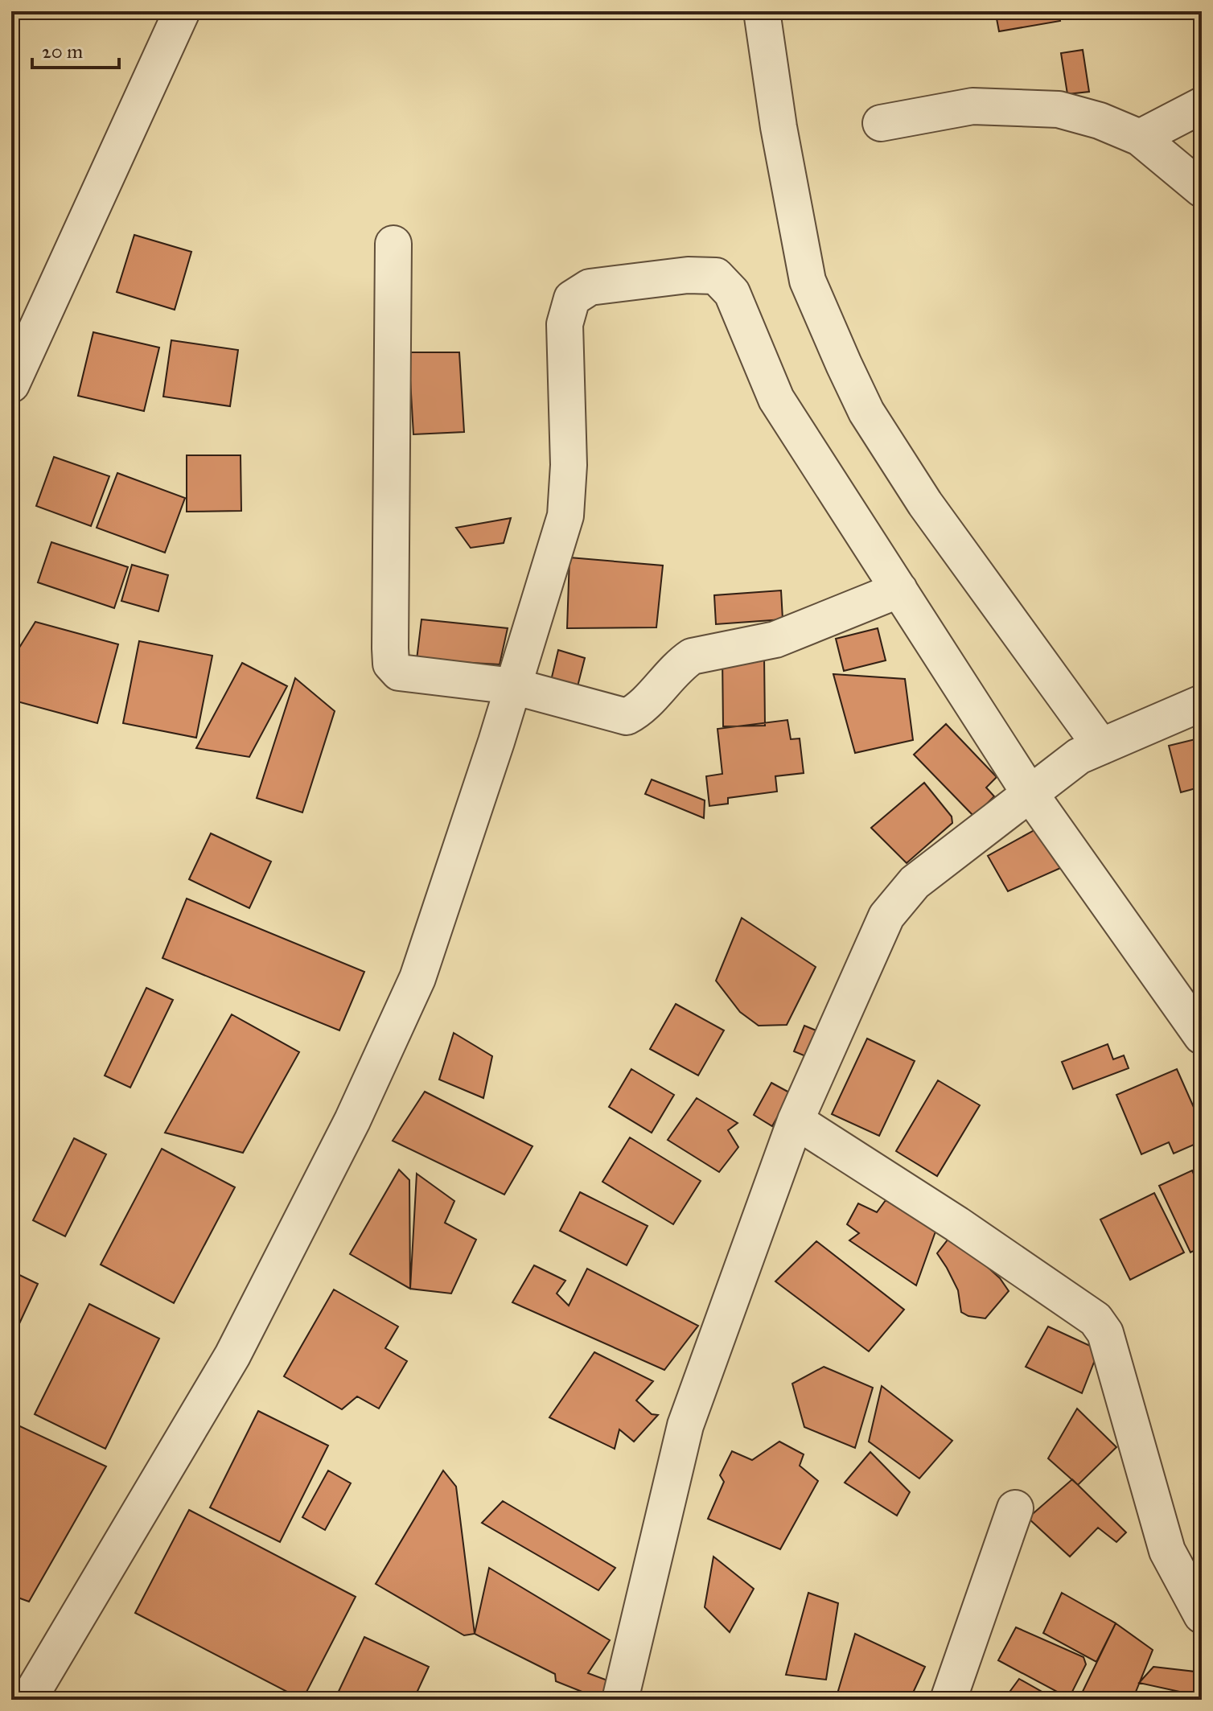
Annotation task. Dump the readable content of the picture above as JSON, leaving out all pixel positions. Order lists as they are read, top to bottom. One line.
{"scale_bar":"20 m"}
